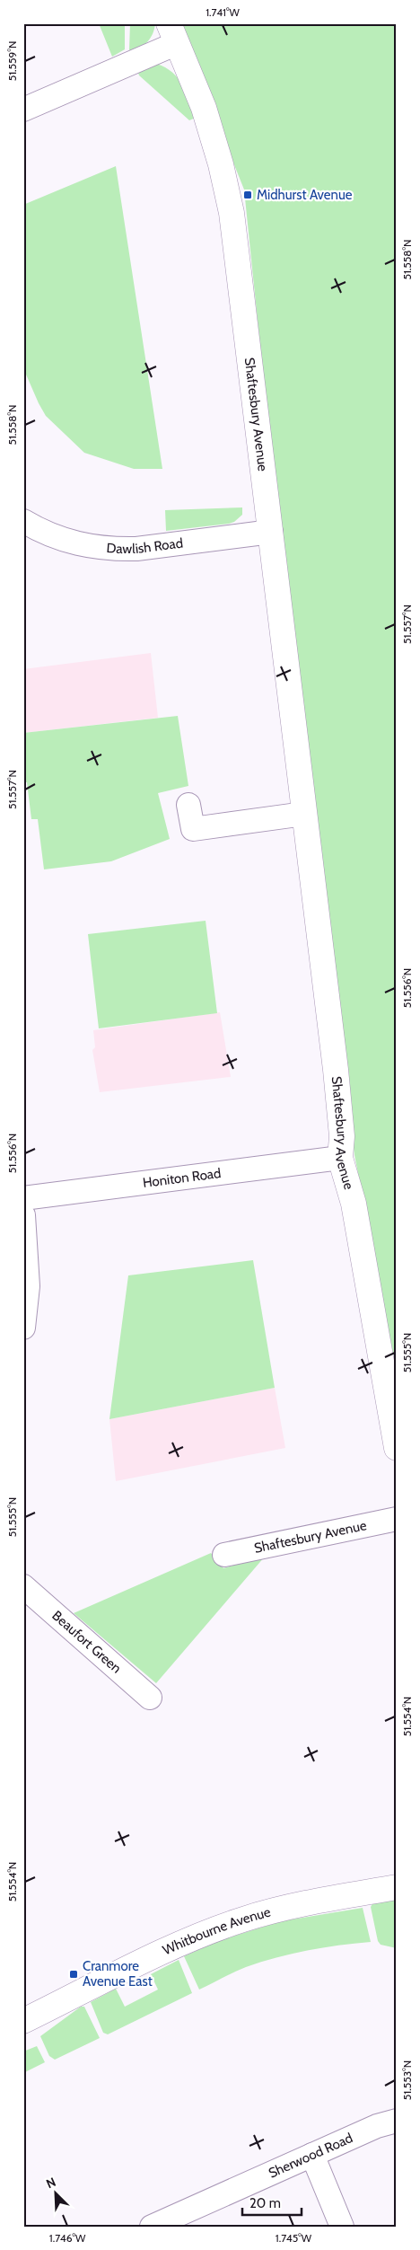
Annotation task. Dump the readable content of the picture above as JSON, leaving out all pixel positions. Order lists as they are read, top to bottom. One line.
{"streets":{"street":["Shaftesbury Avenue","Dawlish Road","Honiton Road","Beaufort Green","Whitbourne Avenue","Sherwood Road"]},"crossings":[["Shaftesbury Avenue","Dawlish Road"],["Shaftesbury Avenue","Honiton Road"]],"places":{"transit":["Midhurst Avenue","Cranmore Avenue East"]},"scale_bar":"20 m","north":"top left","coordinates":["1.741°W","51.559°N","51.558°N","51.557°N","51.556°N","51.555°N","51.554°N","51.553°N","1.746°W","1.745°W"]}
